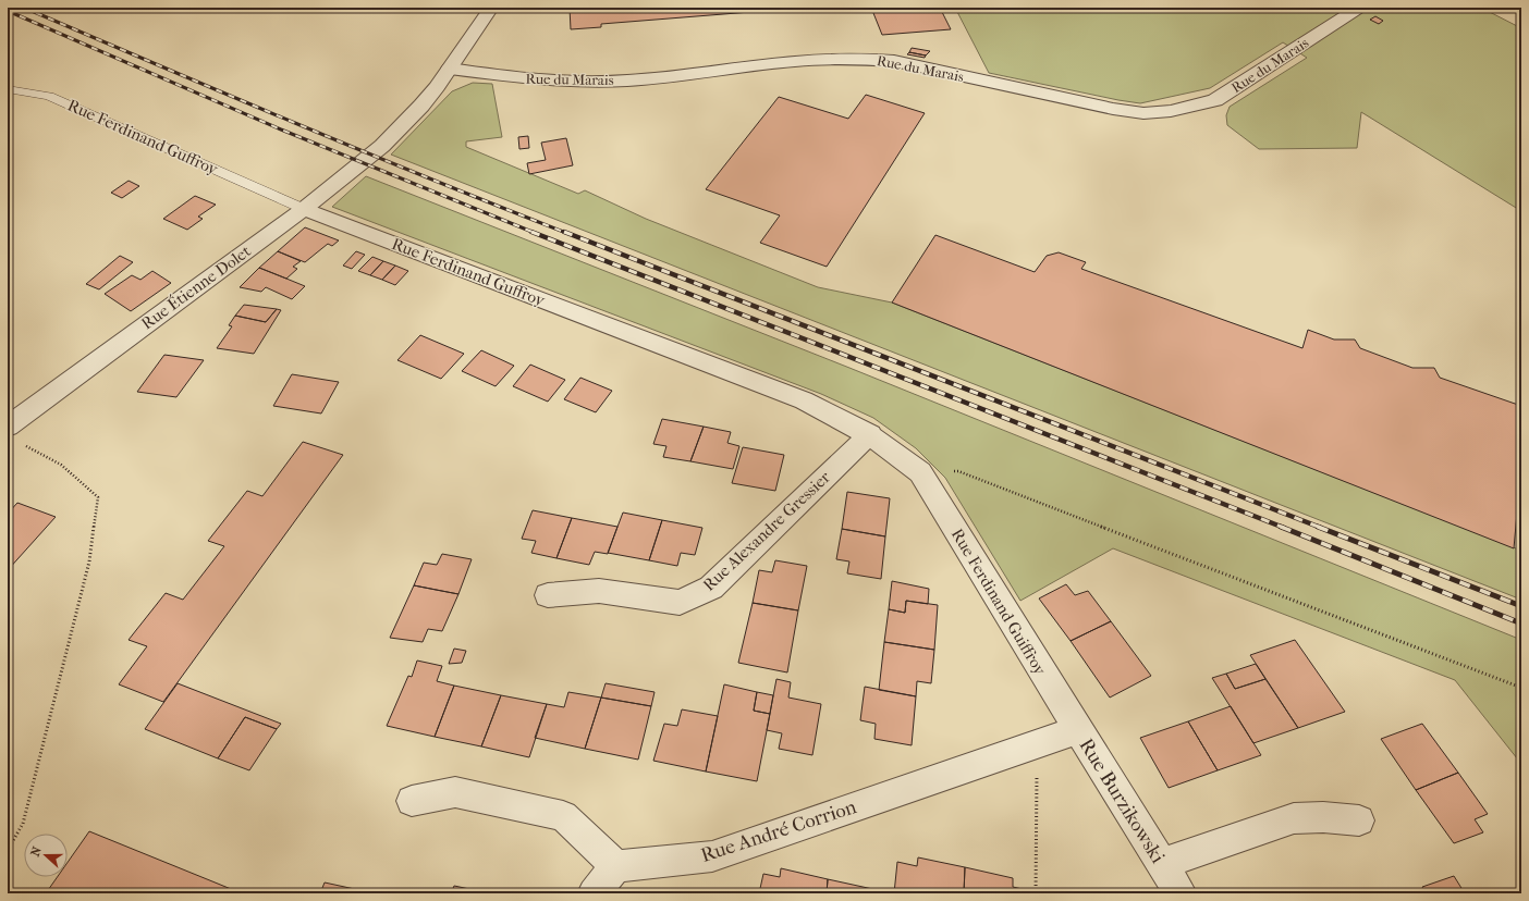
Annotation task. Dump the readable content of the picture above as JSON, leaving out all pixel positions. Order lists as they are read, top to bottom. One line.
{"streets":{"street":["Rue du Marais","Rue Ferdinand Guffroy","Rue Étienne Dolet","Rue Alexandre Gressier","Rue Ferdinand Guiffroy","Rue Burzikowski","Rue André Corrion"]},"crossings":[["Rue du Marais","Rue Étienne Dolet"],["Rue Ferdinand Guffroy","Rue Étienne Dolet"],["Rue Ferdinand Guffroy","Rue Alexandre Gressier"],["Rue Ferdinand Guffroy","Rue Ferdinand Guiffroy"],["Rue Ferdinand Guiffroy","Rue Burzikowski"],["Rue Ferdinand Guiffroy","Rue André Corrion"],["Rue Burzikowski","Rue André Corrion"]],"north":"left"}
